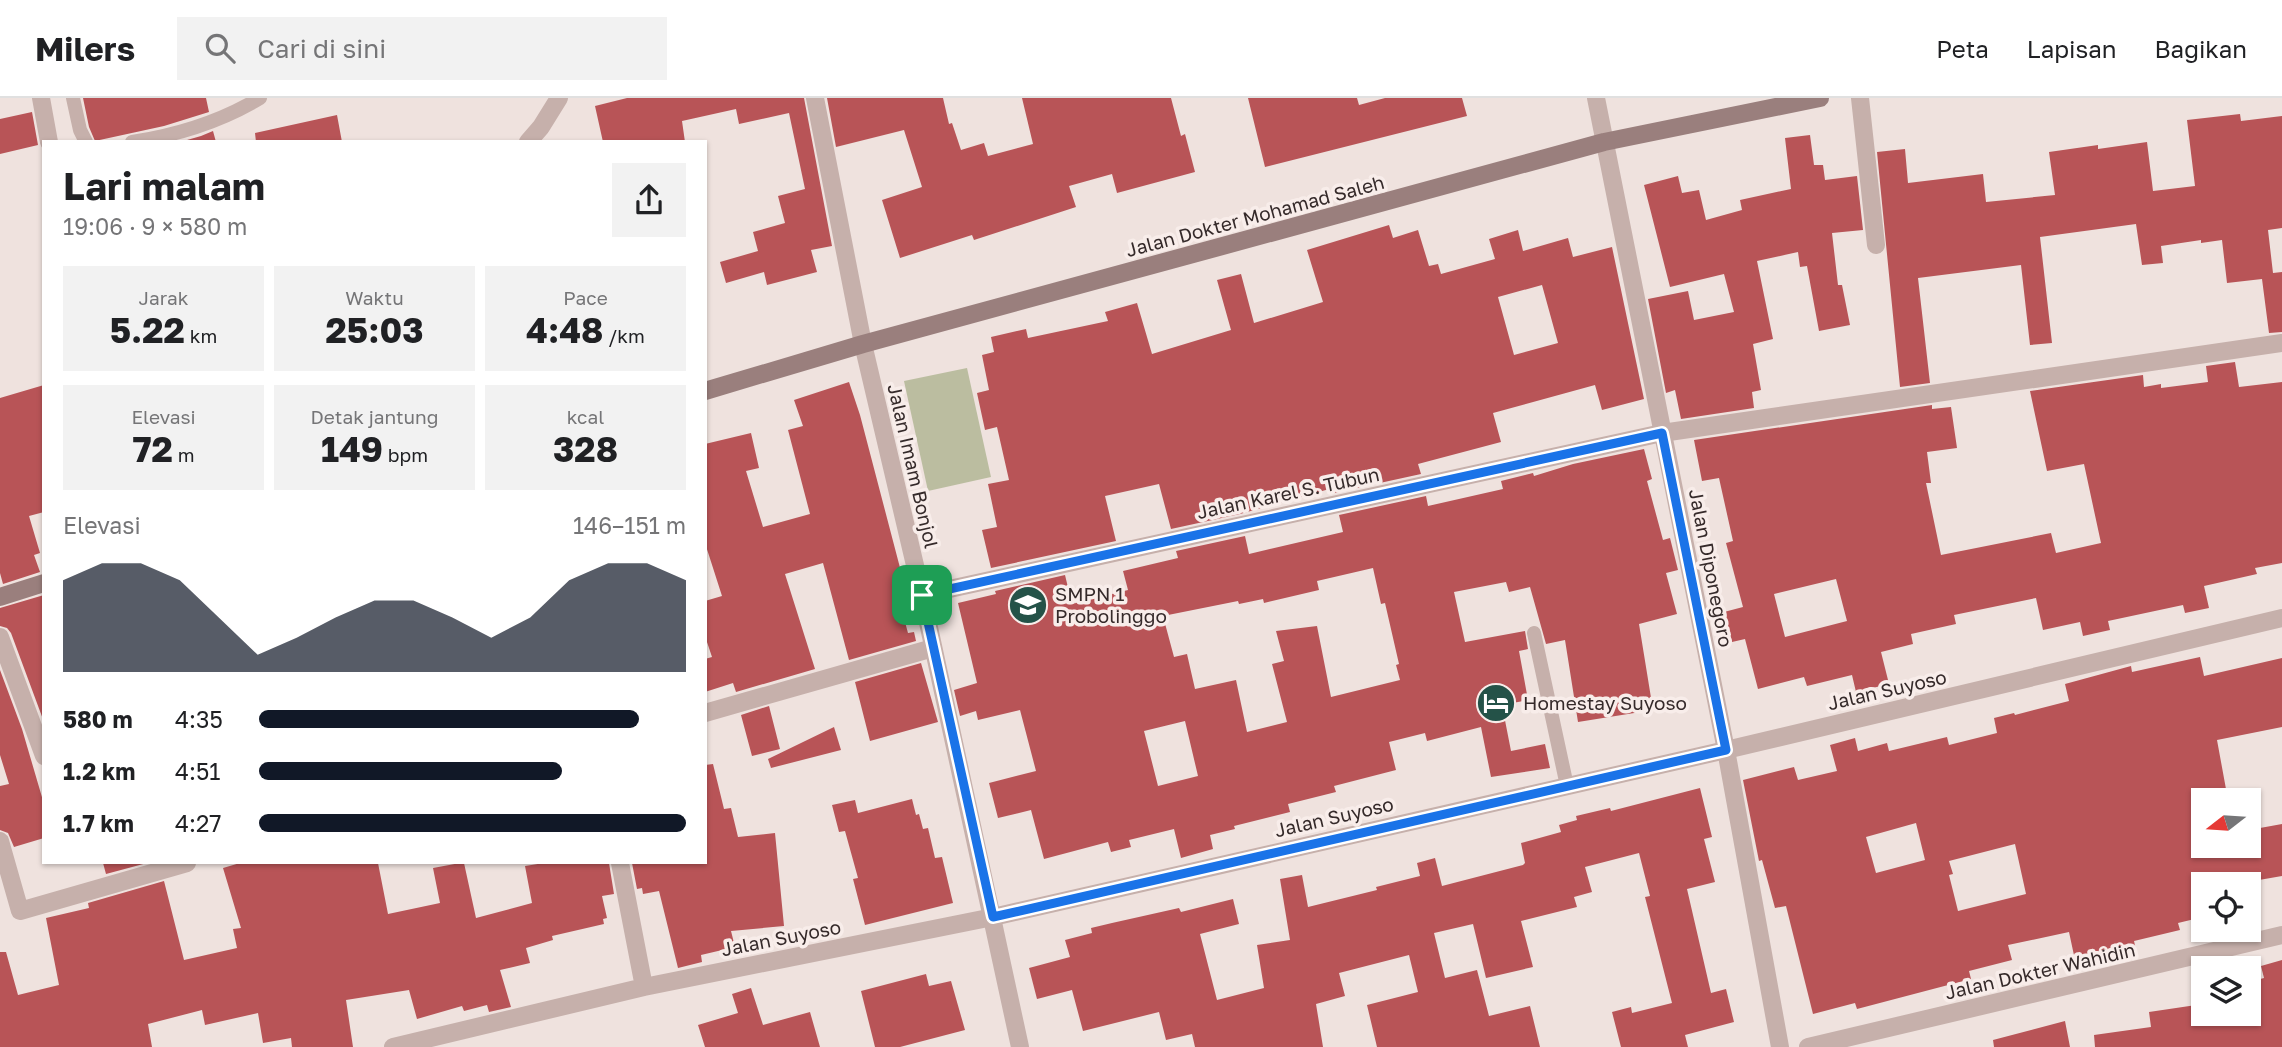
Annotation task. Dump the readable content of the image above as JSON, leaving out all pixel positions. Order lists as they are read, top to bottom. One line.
{"streets":{"main road":["Jalan Dokter Mohamad Saleh"],"street":["Jalan Imam Bonjol","Jalan Karel S. Tubun","Jalan Diponegoro","Jalan Suyoso","Jalan Dokter Wahidin"]},"crossings":[["Jalan Dokter Mohamad Saleh","Jalan Imam Bonjol"],["Jalan Dokter Mohamad Saleh","Jalan Diponegoro"],["Jalan Imam Bonjol","Jalan Karel S. Tubun"],["Jalan Imam Bonjol","Jalan Suyoso"],["Jalan Karel S. Tubun","Jalan Diponegoro"],["Jalan Diponegoro","Jalan Suyoso"]],"places":{"school or university":["SMPN 1 Probolinggo"],"hotel":["Homestay Suyoso"]},"north":"left","page":{"header":"Milers","search":"Cari di sini","nav":["Peta","Lapisan","Bagikan"],"heading":["Lari malam","19:06 · 9 × 580 m"],"stats":[["Jarak","5.22 km"],["Waktu","25:03"],["Pace","4:48 /km"],["Elevasi","72 m"],["Detak jantung","149 bpm"],["kcal","328"]],"chart":["Elevasi","146–151 m"],"list":[{"name":"580 m","note":"4:35"},{"name":"1.2 km","note":"4:51"},{"name":"1.7 km","note":"4:27"}]}}
